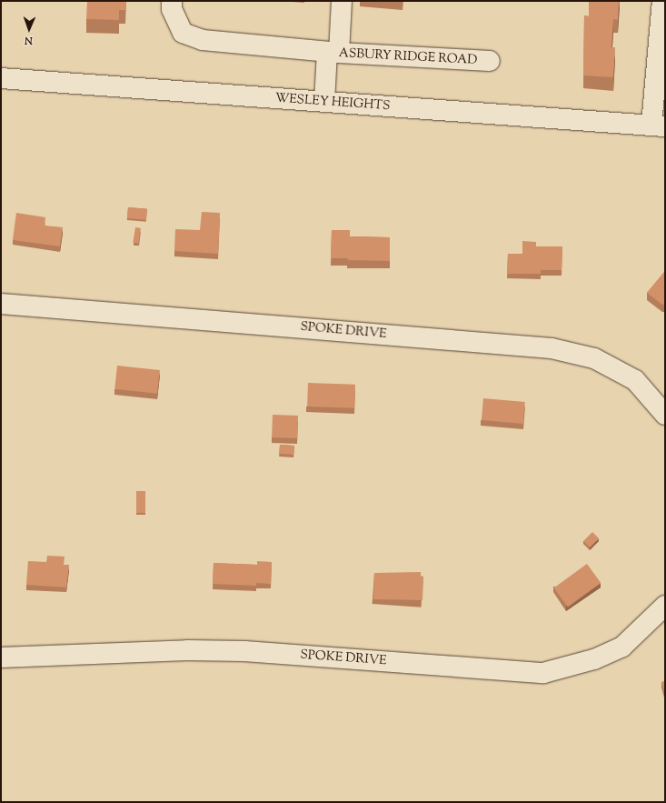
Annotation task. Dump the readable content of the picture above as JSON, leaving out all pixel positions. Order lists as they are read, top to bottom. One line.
{"streets":{"street":["ASBURY RIDGE ROAD","WESLEY HEIGHTS","SPOKE DRIVE"]},"crossings":[["ASBURY RIDGE ROAD","WESLEY HEIGHTS"]],"north":"bottom"}
